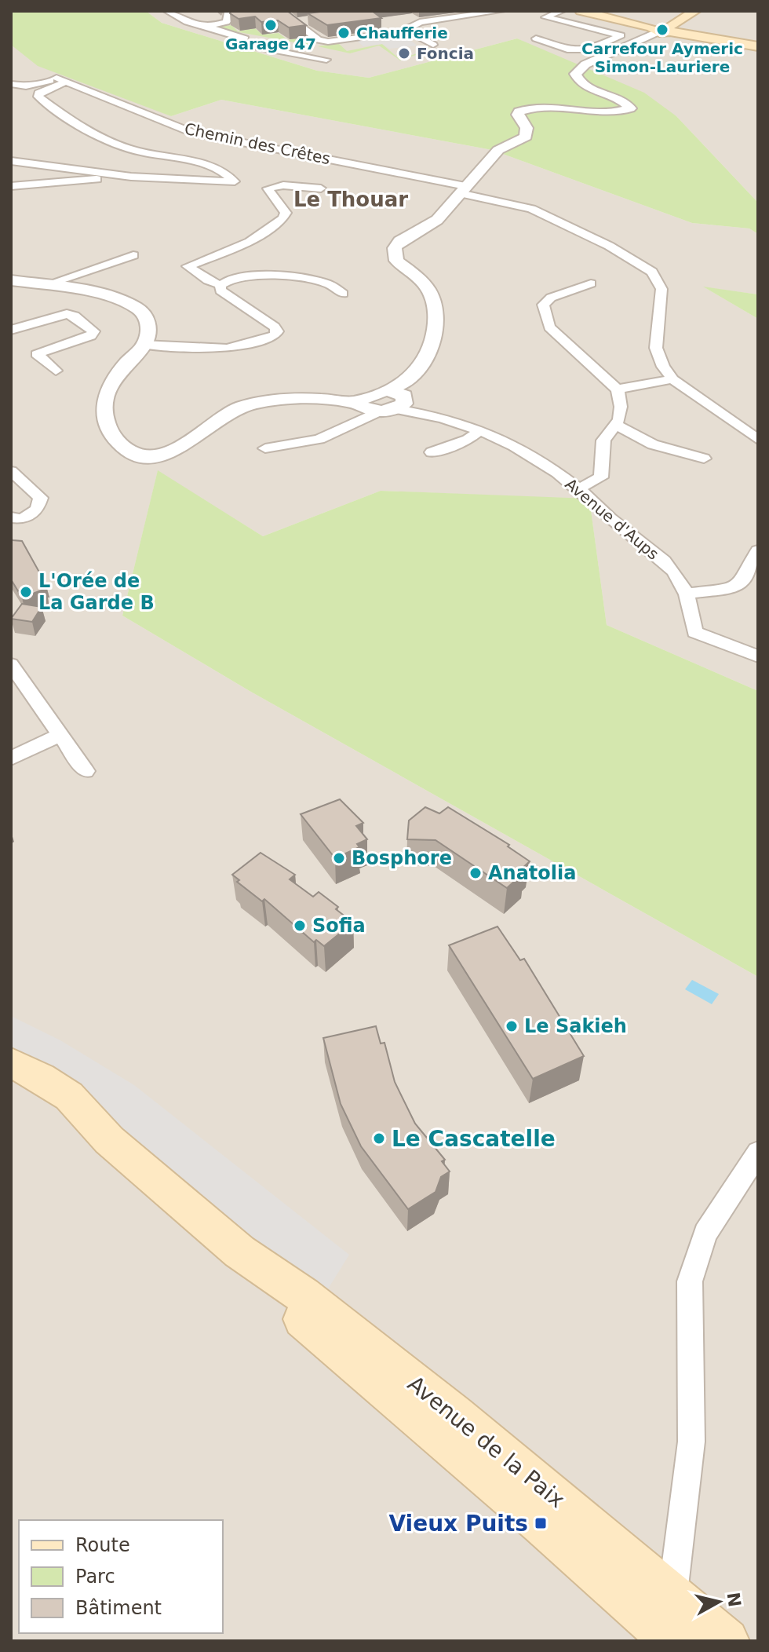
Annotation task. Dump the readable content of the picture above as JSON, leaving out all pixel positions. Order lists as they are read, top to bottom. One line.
{"streets":{"main road":["Avenue de la Paix"],"street":["Chemin des Crêtes","Avenue d'Aups"]},"districts":["Le Thouar"],"places":{"other":["Garage 47","Carrefour Aymeric Simon-Lauriere","Chaufferie","Foncia","L'Orée de La Garde B","Bosphore","Anatolia","Sofia","Le Sakieh","Le Cascatelle"],"transit":["Vieux Puits"]},"legend":["Route","Parc","Bâtiment"],"north":"right"}
